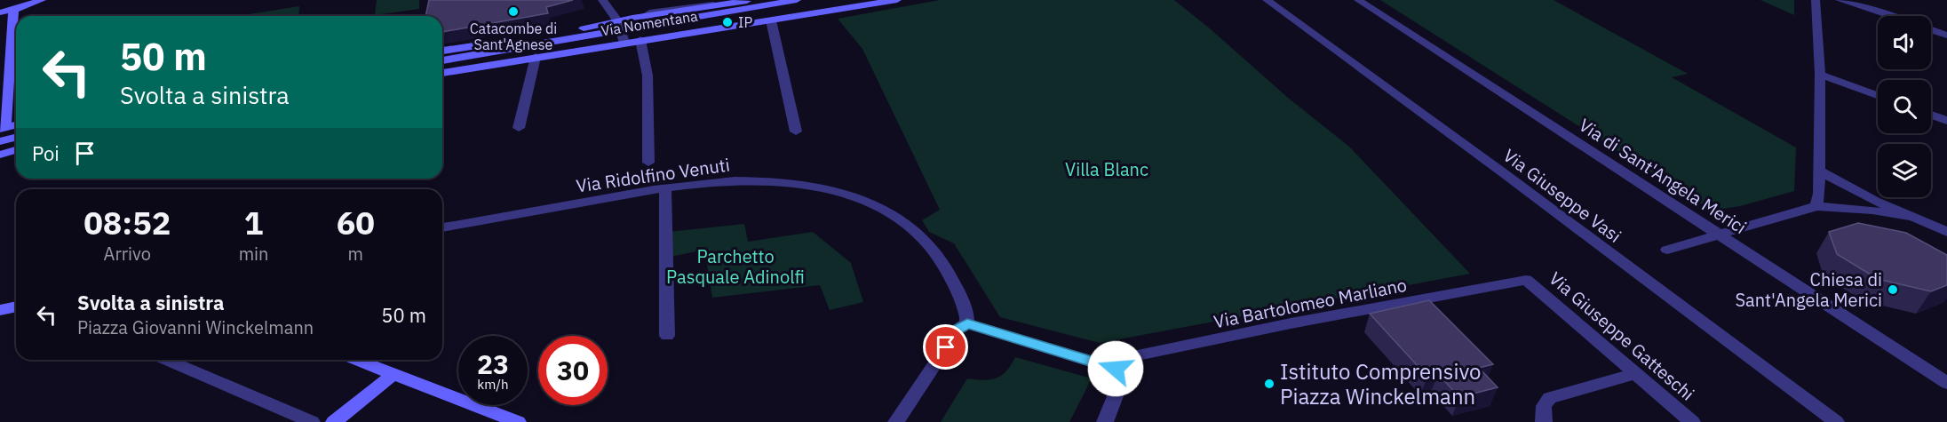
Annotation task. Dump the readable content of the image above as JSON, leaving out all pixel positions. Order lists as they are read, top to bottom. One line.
{"streets":{"street":["Via Nomentana","Via Ridolfino Venuti","Via di Sant'Angela Merici","Via Giuseppe Vasi","Via Bartolomeo Marliano","Via Giuseppe Gatteschi"]},"crossings":[["Via Bartolomeo Marliano","Via Giuseppe Gatteschi"]],"parks":["Villa Blanc","Parchetto Pasquale Adinolfi"],"places":["Catacombe di Sant'Agnese","IP","Chiesa di Sant'Angela Merici","Istituto Comprensivo Piazza Winckelmann"],"page":{"turn":["50 m","Svolta a sinistra"],"then":"Poi","eta":["08:52","Arrivo","1","min","60","m"],"list":[{"name":"Svolta a sinistra","note":"Piazza Giovanni Winckelmann","value":"50 m"}],"speed":"23 km/h","limit":"30"}}
